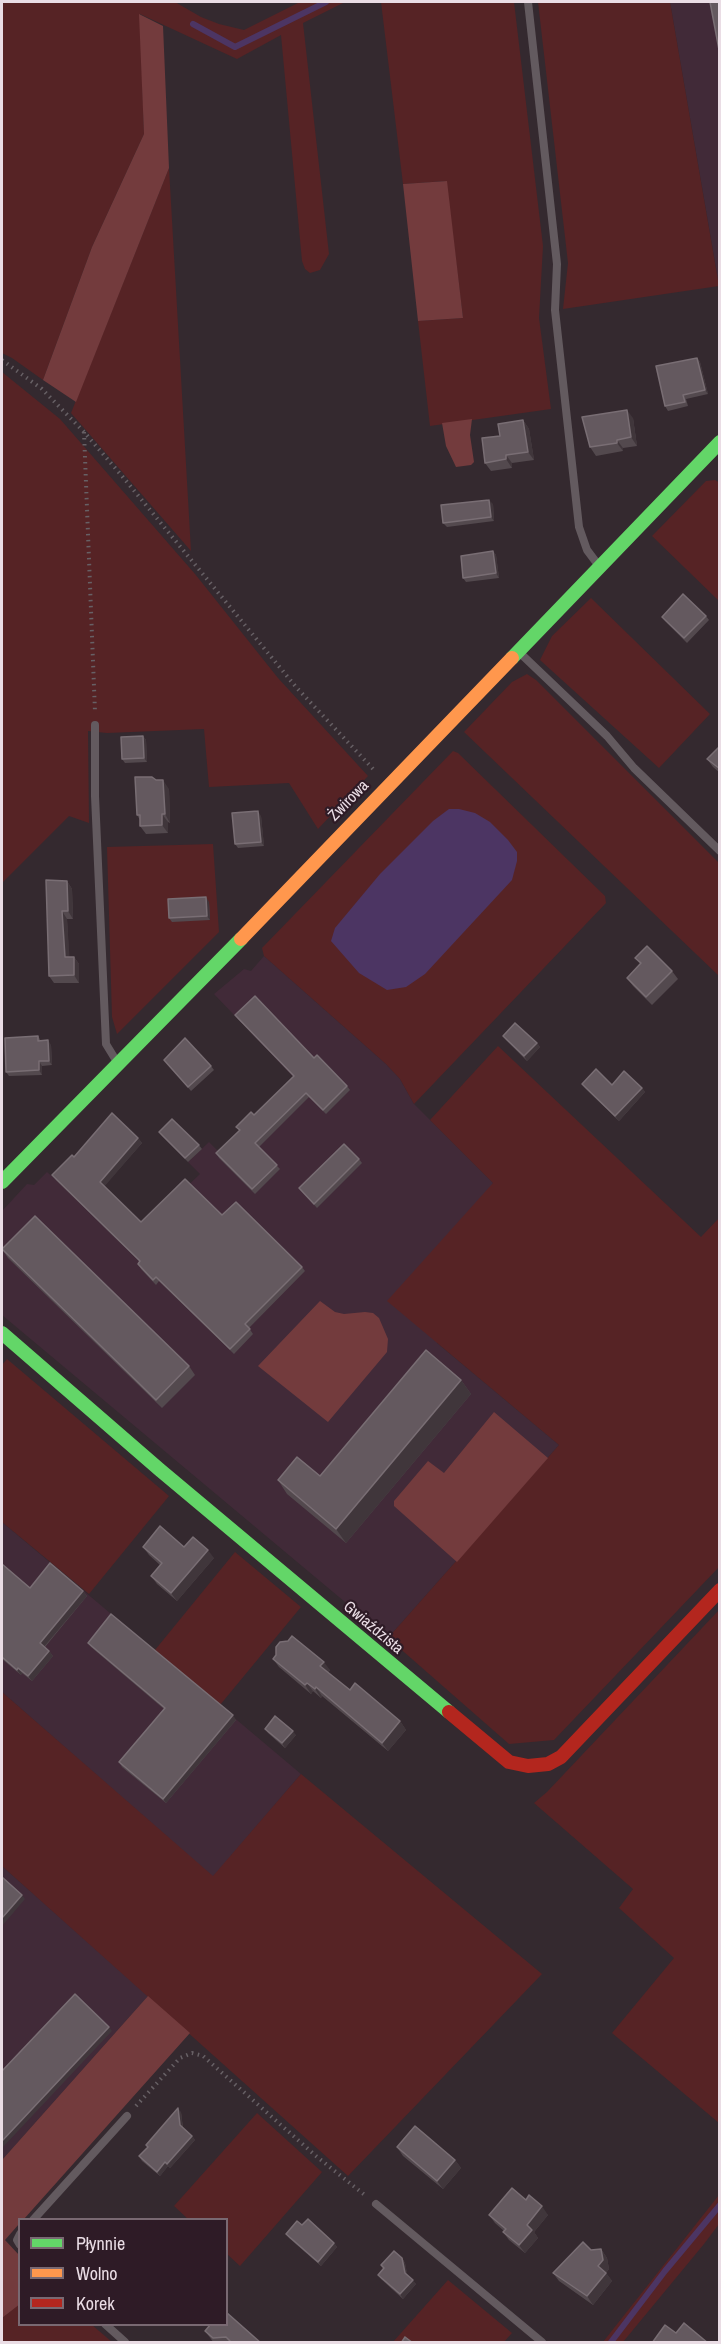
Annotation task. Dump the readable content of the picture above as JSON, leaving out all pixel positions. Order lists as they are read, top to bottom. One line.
{"streets":{"street":["Żwirowa","Gwiaździsta"]},"legend":["Płynnie","Wolno","Korek"]}
